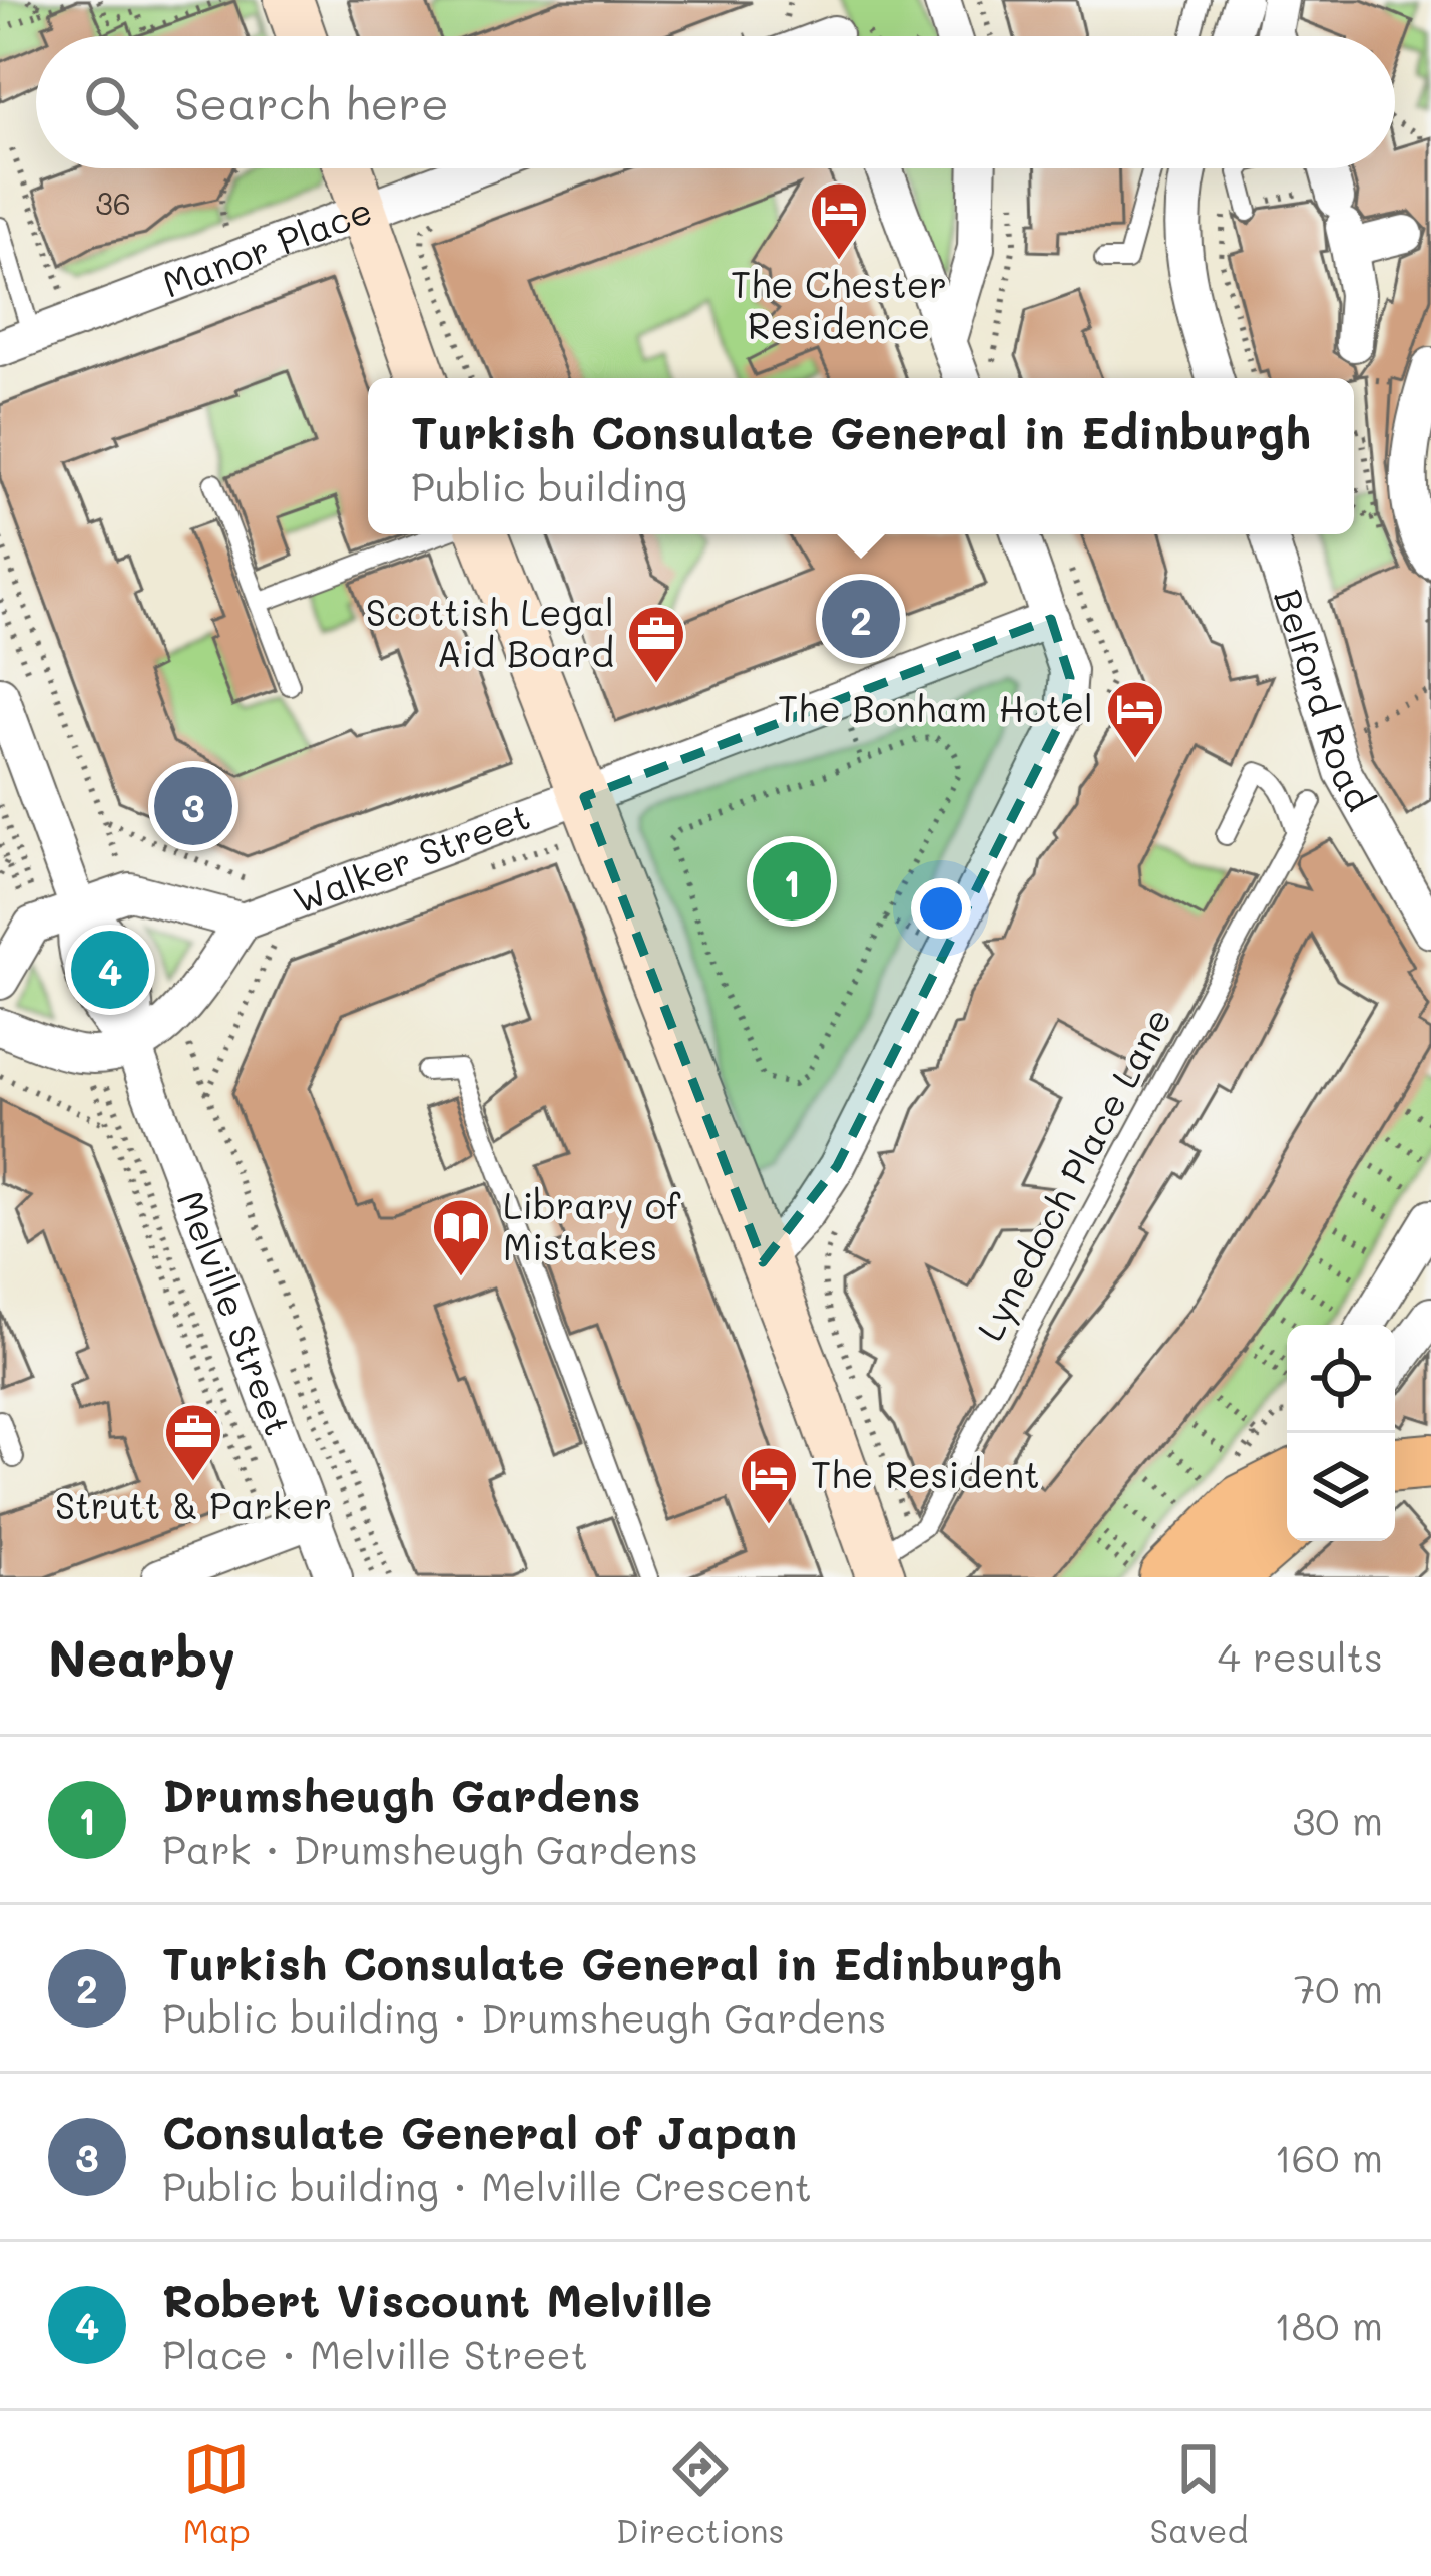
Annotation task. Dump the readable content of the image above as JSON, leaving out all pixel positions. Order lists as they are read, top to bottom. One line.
{"streets":{"street":["Manor Place","Belford Road","Walker Street","Melville Street"],"lane":["Lynedoch Place Lane"]},"places":{"hotel":["The Chester Residence","The Bonham Hotel","The Resident"],"office":["Scottish Legal Aid Board","Strutt & Parker"],"library":["Library of Mistakes"]},"house_numbers":["36"],"page":{"search":"Search here","popup":["Turkish Consulate General in Edinburgh","Public building"],"pins":["2","3","1","4"],"heading":["Nearby","4 results"],"list":[{"mark":"1","name":"Drumsheugh Gardens","note":"Park · Drumsheugh Gardens","value":"30 m"},{"mark":"2","name":"Turkish Consulate General in Edinburgh","note":"Public building · Drumsheugh Gardens","value":"70 m"},{"mark":"3","name":"Consulate General of Japan","note":"Public building · Melville Crescent","value":"160 m"},{"mark":"4","name":"Robert Viscount Melville","note":"Place · Melville Street","value":"180 m"}],"nav":["Map","Directions","Saved"]}}
